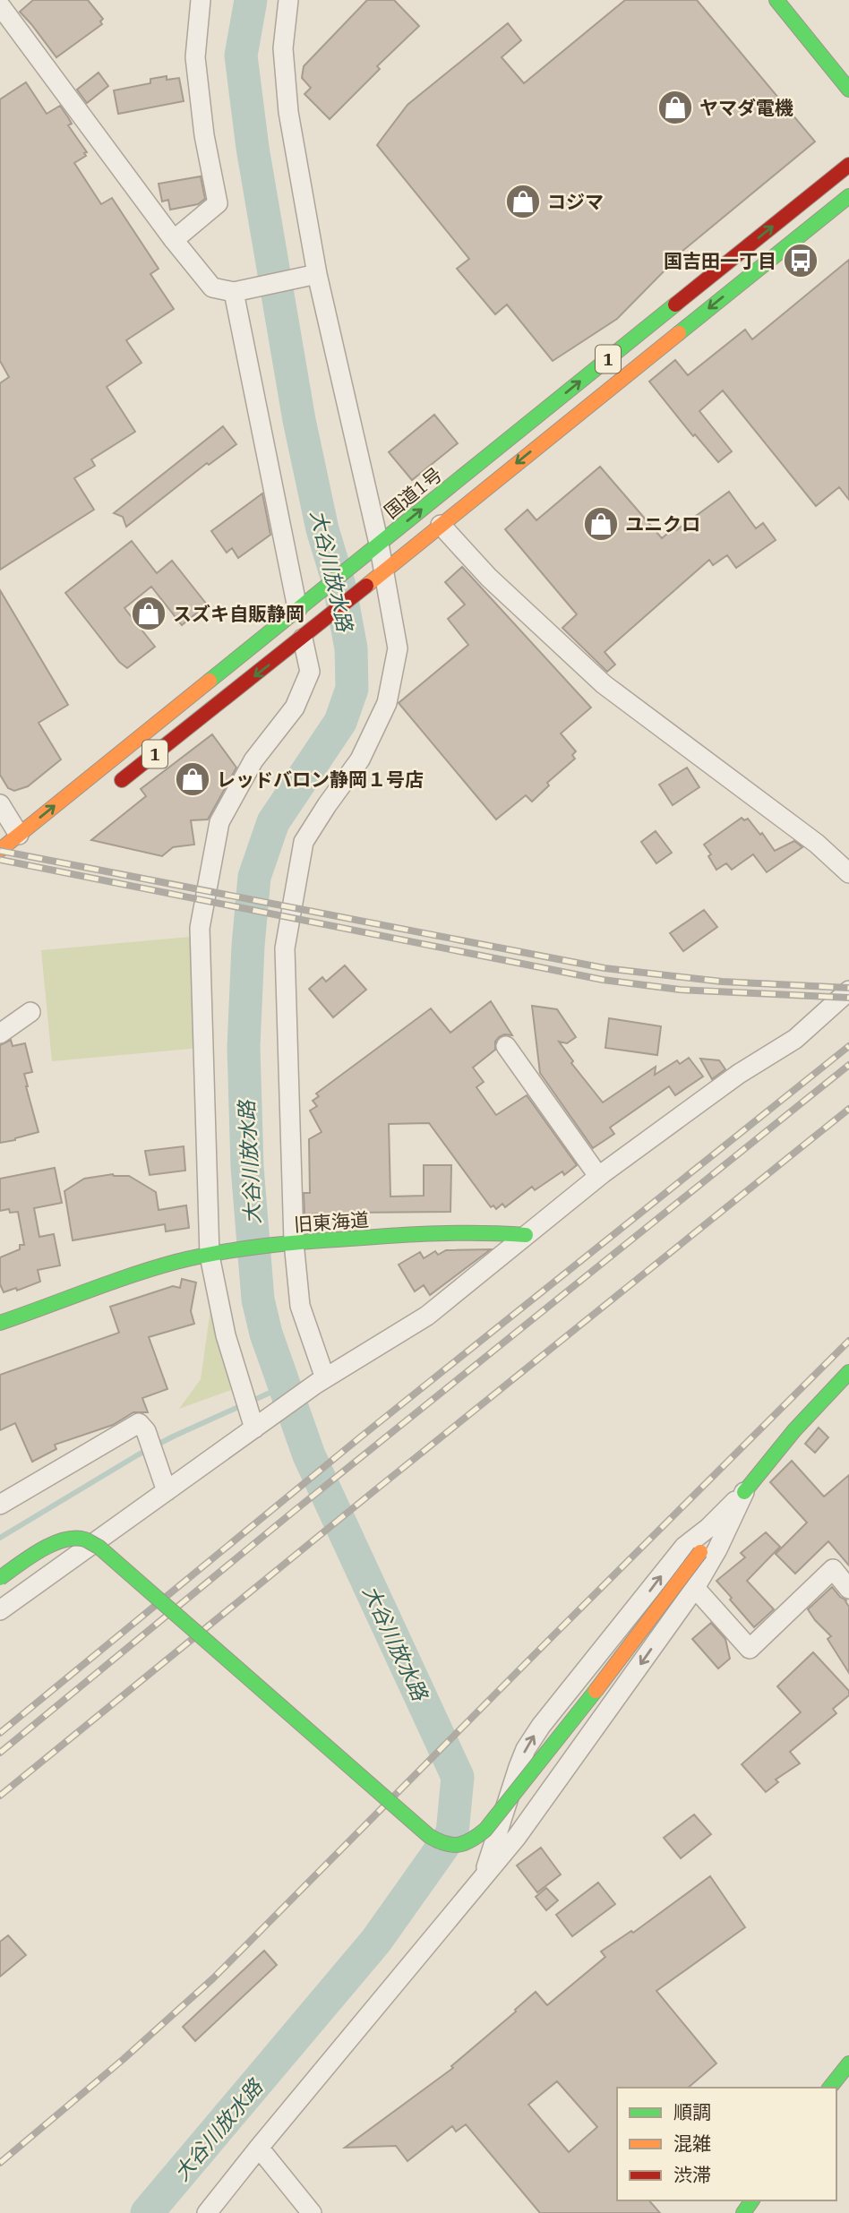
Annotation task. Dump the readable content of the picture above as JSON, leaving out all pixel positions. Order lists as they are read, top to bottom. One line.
{"streets":{"main road":["1","国道1号","旧東海道"]},"water":["大谷川放水路"],"places":{"shop":["ヤマダ電機","コジマ","ユニクロ","スズキ自販静岡","レッドバロン静岡１号店"],"bus stop":["国吉田一丁目"]},"legend":["順調","混雑","渋滞"]}
